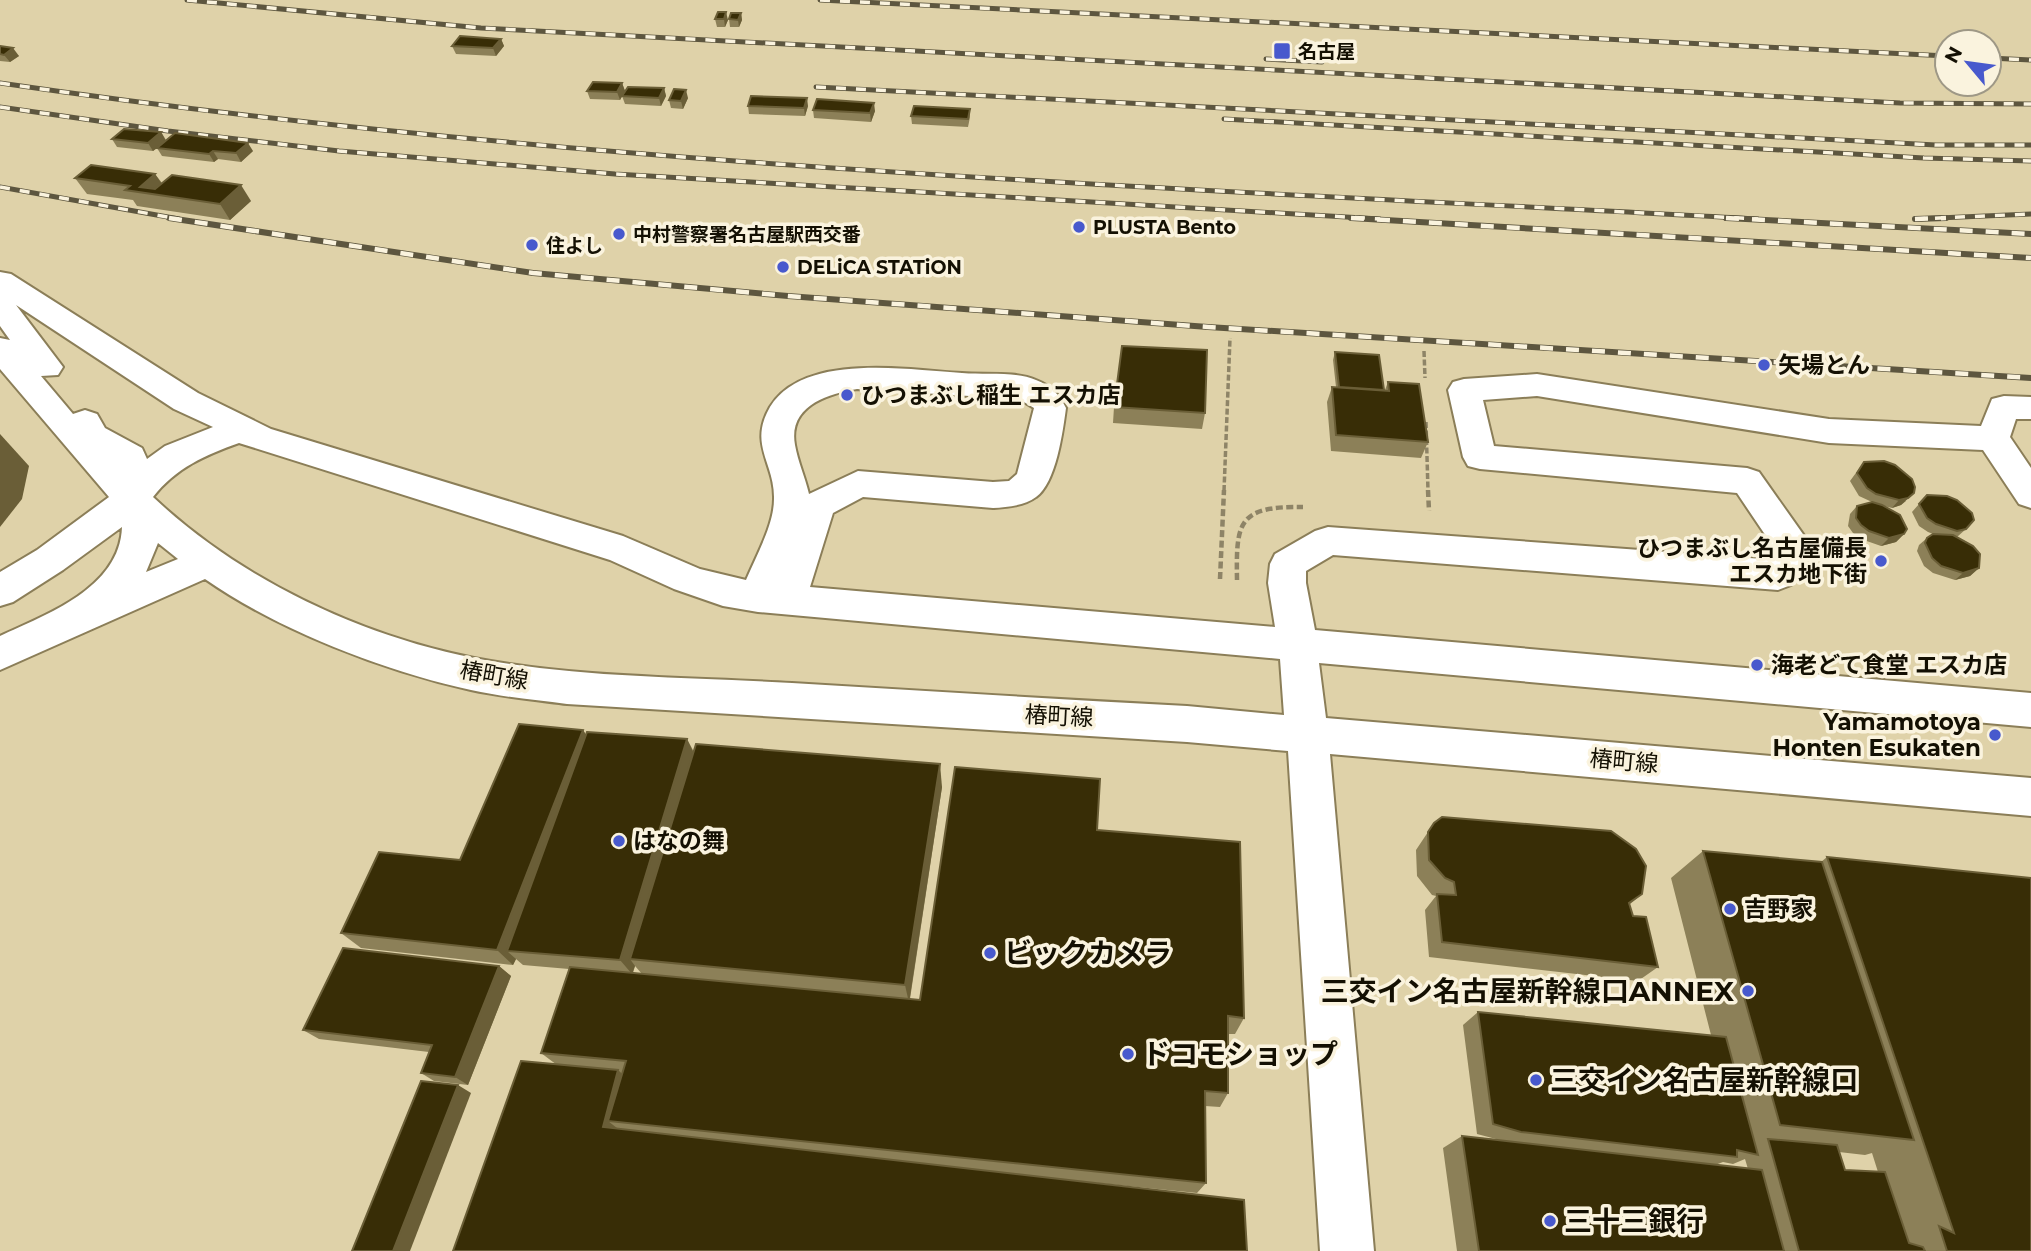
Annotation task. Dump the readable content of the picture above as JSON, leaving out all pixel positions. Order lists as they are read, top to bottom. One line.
{"streets":{"street":["椿町線"]},"places":{"transit":["名古屋"],"other":["PLUSTA Bento","中村警察署名古屋駅西交番","住よし","DELiCA STATiON","矢場とん","ひつまぶし稲生 エスカ店","ひつまぶし名古屋備長 エスカ地下街","海老どて食堂 エスカ店","Yamamotoya Honten Esukaten","はなの舞","吉野家","ビックカメラ","三交イン名古屋新幹線口ANNEX","ドコモショップ","三交イン名古屋新幹線口","三十三銀行"]},"north":"top left"}
